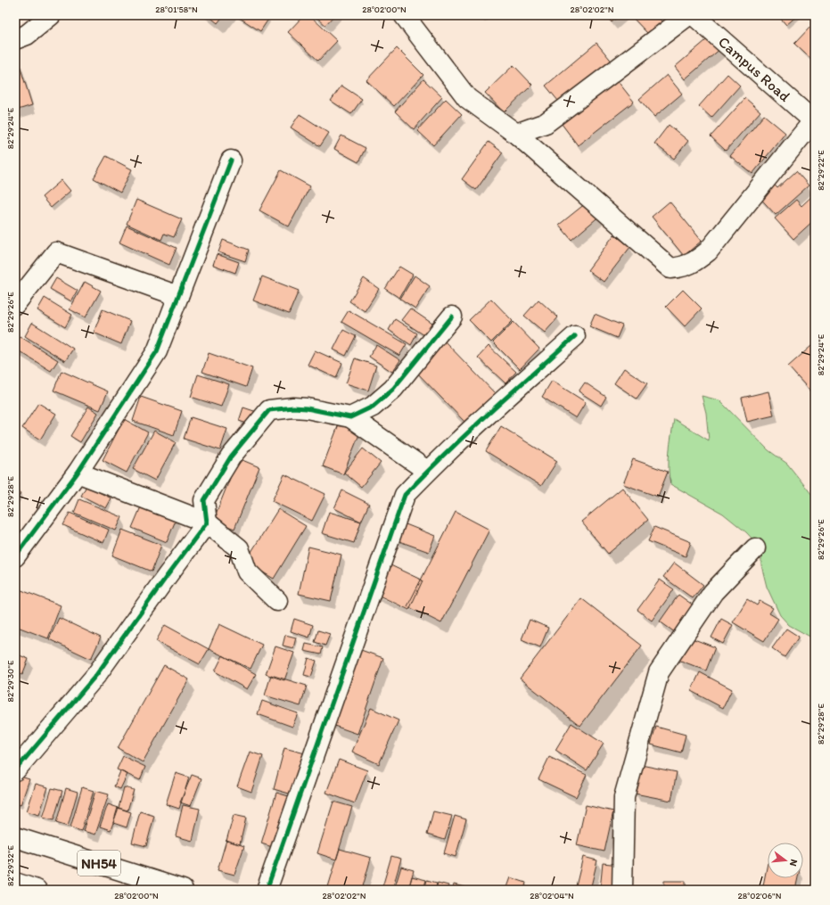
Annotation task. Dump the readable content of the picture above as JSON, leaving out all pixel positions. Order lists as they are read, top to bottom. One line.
{"streets":{"street":["Campus Road","NH54"]},"north":"right","coordinates":["28°01'58\"N","28°02'00\"N","28°02'02\"N","82°29'24\"E","82°29'22\"E","82°29'26\"E","82°29'28\"E","82°29'30\"E","82°29'32\"E","28°02'04\"N","28°02'06\"N"]}
